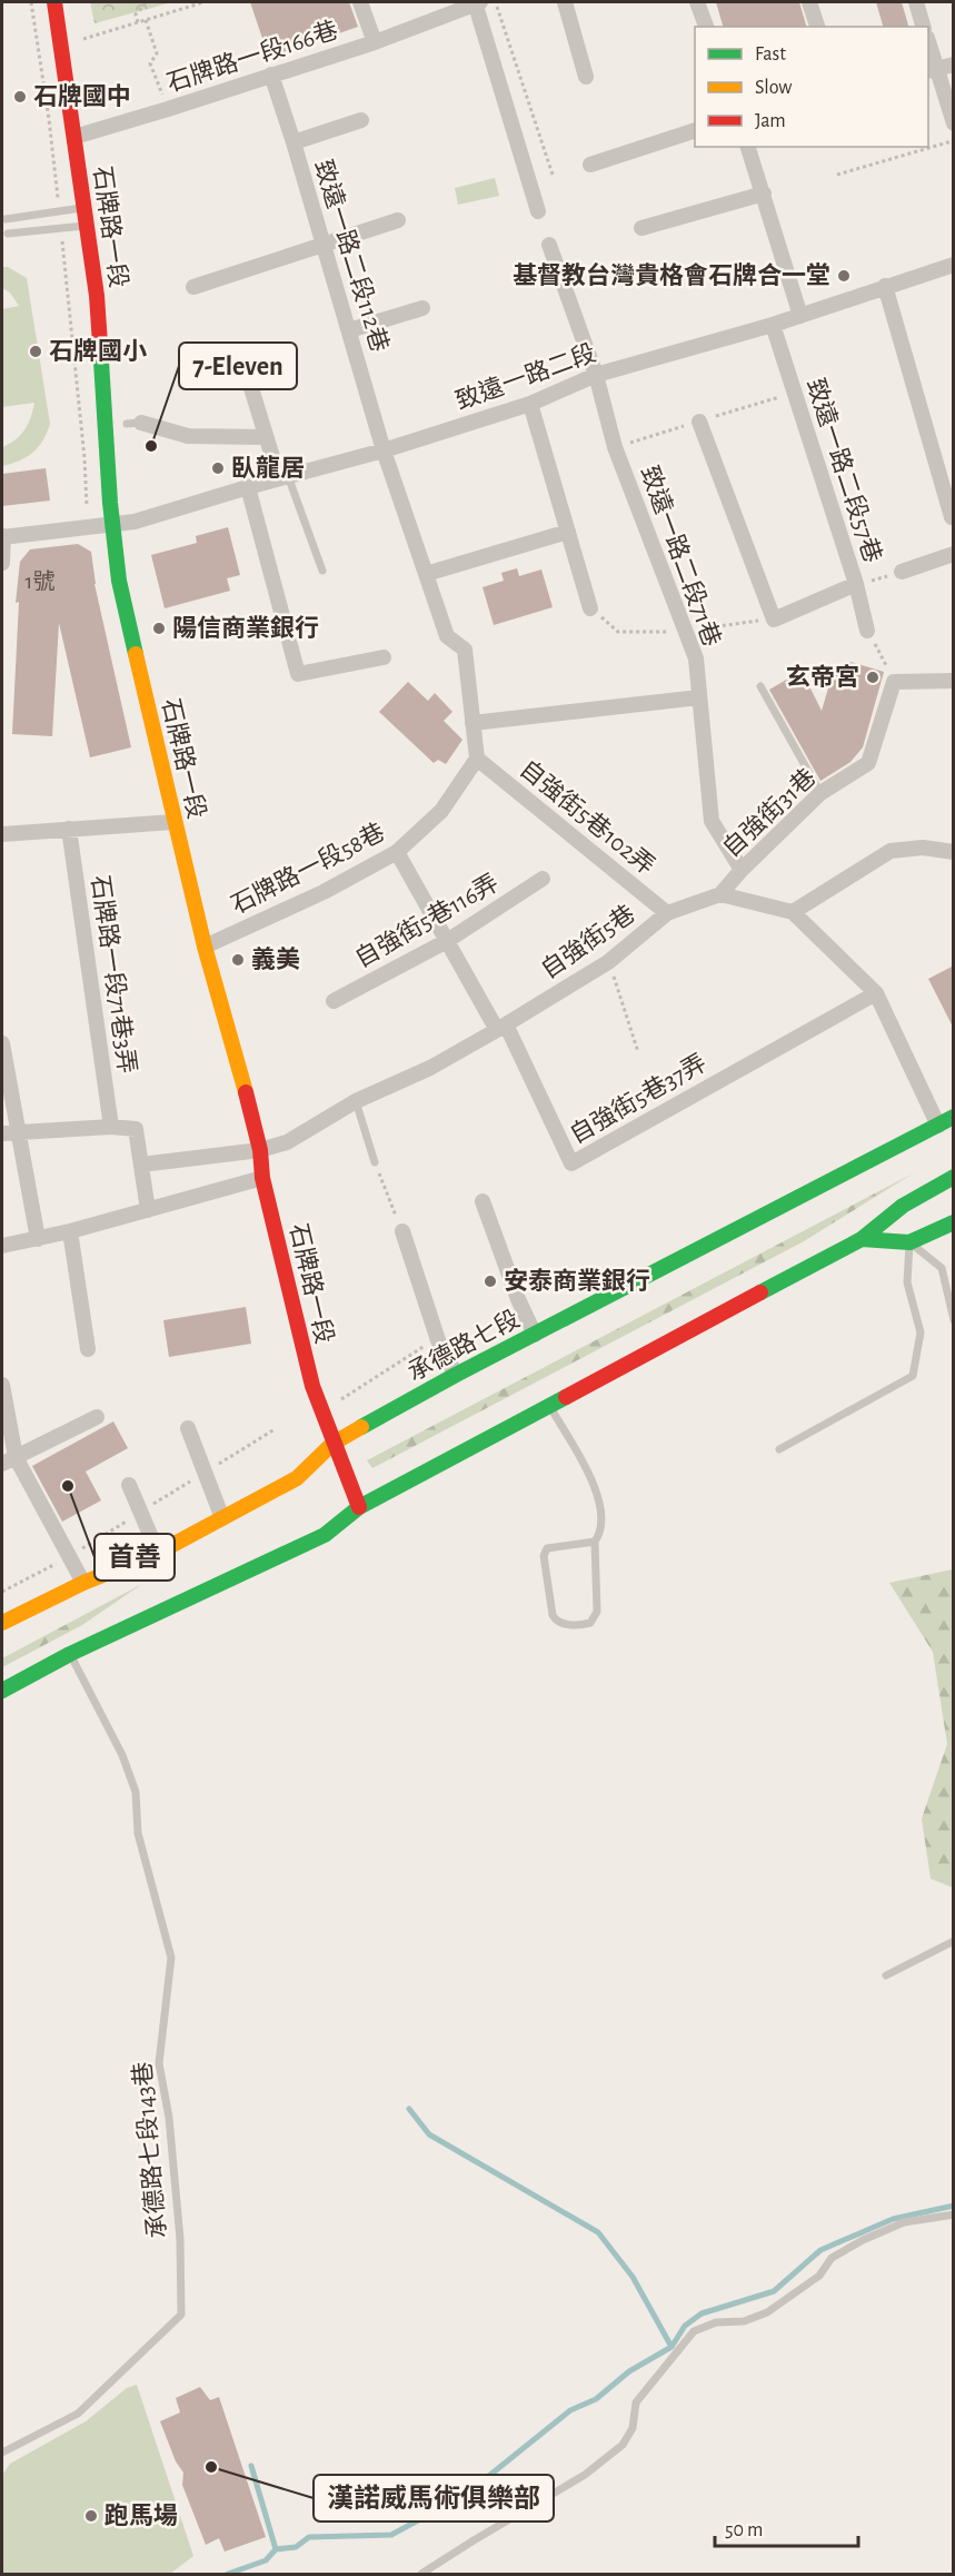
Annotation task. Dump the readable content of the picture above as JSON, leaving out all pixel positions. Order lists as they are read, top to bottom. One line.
{"streets":{"main road":["石牌路一段","承德路七段"],"street":["石牌路一段166巷","致遠一路二段112巷","致遠一路二段","致遠一路二段57巷","致遠一路二段71巷","自強街31巷","自強街5巷102弄","石牌路一段58巷","自強街5巷116弄","自強街5巷","石牌路一段71巷3弄","自強街5巷37弄"],"lane":["承德路七段143巷"]},"crossings":[["石牌路一段166巷","石牌路一段"],["石牌路一段166巷","致遠一路二段112巷"],["石牌路一段","致遠一路二段"],["石牌路一段","石牌路一段58巷"],["石牌路一段","自強街5巷"],["石牌路一段","承德路七段"],["致遠一路二段112巷","致遠一路二段"],["致遠一路二段","致遠一路二段57巷"],["致遠一路二段","致遠一路二段71巷"],["致遠一路二段71巷","自強街31巷"],["自強街31巷","自強街5巷"],["自強街5巷102弄","石牌路一段58巷"],["自強街5巷102弄","自強街5巷"],["自強街5巷","自強街5巷37弄"]],"places":["石牌國中","基督教台灣貴格會石牌合一堂","石牌國小","7-Eleven","臥龍居","陽信商業銀行","玄帝宮","義美","安泰商業銀行","首善","漢諾威馬術俱樂部","跑馬場"],"house_numbers":["1號"],"legend":["Fast","Slow","Jam"],"scale_bar":"50 m"}
